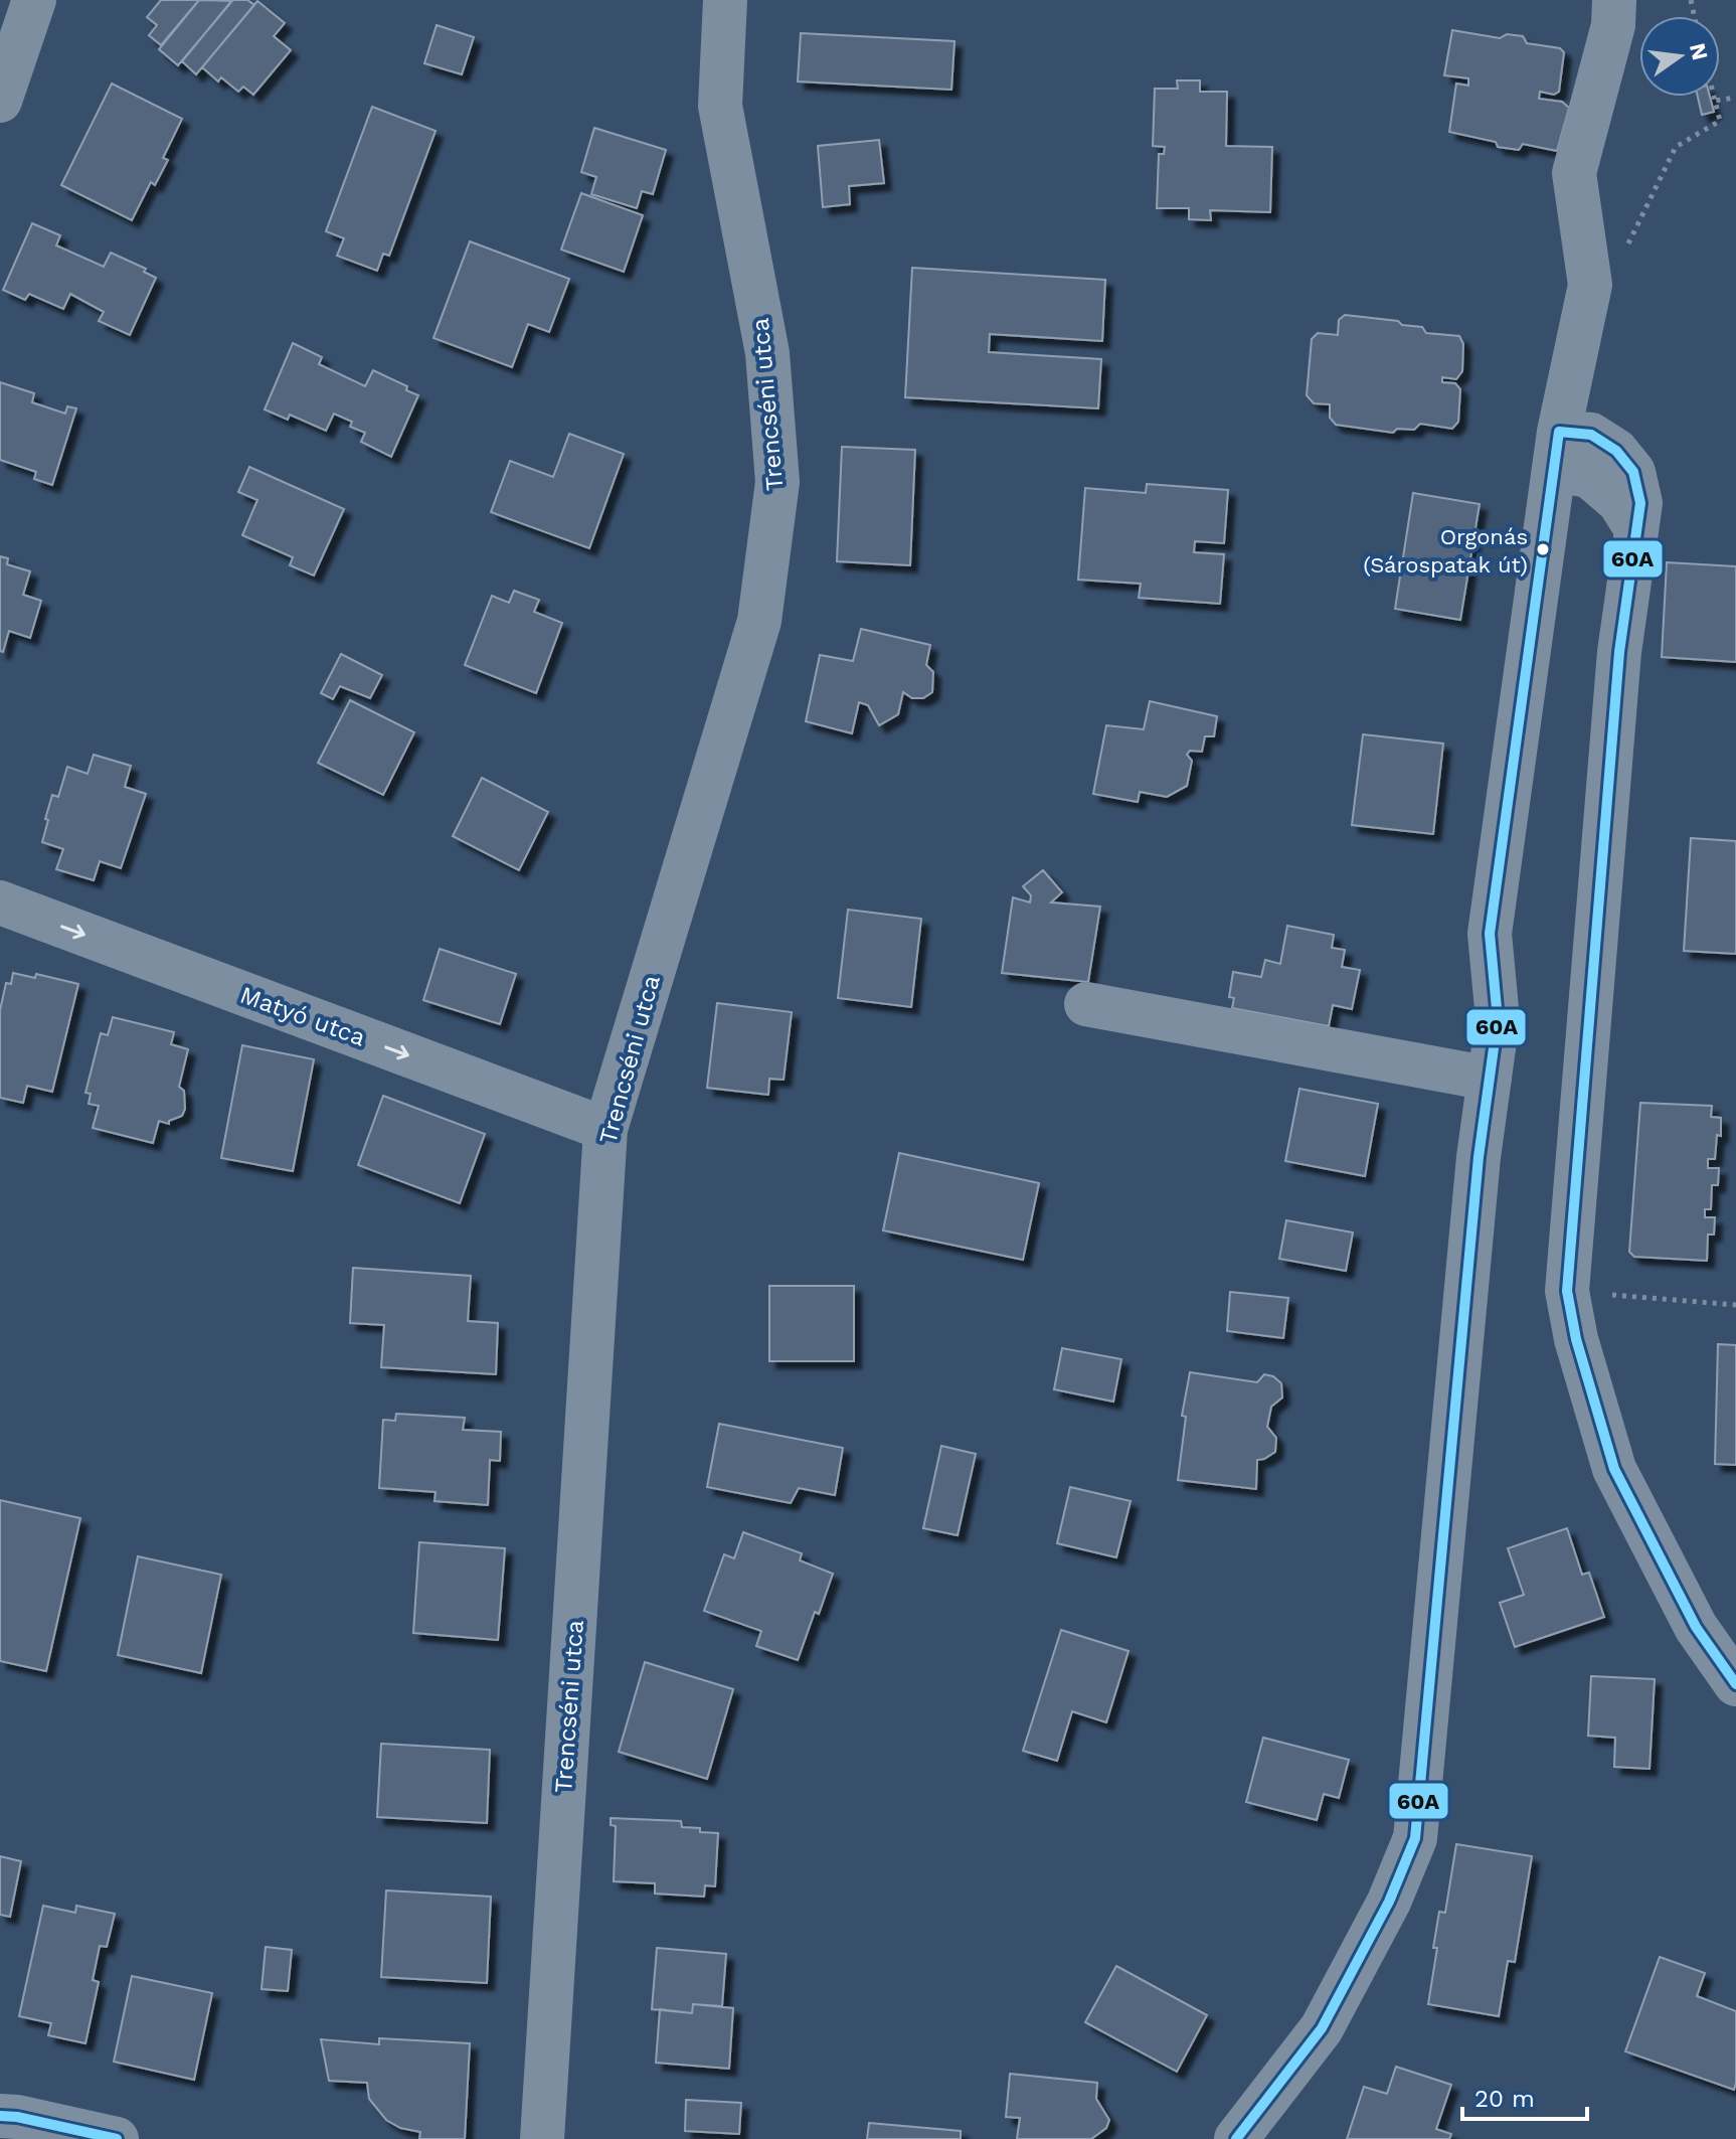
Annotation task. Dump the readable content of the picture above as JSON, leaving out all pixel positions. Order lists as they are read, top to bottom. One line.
{"streets":{"street":["Trencséni utca","Matyó utca"]},"crossings":[["Trencséni utca","Matyó utca"]],"one_way":["Matyó utca"],"places":["Orgonás (Sárospatak út)"],"lines":["transit line 60A"],"scale_bar":"20 m","north":"right"}
